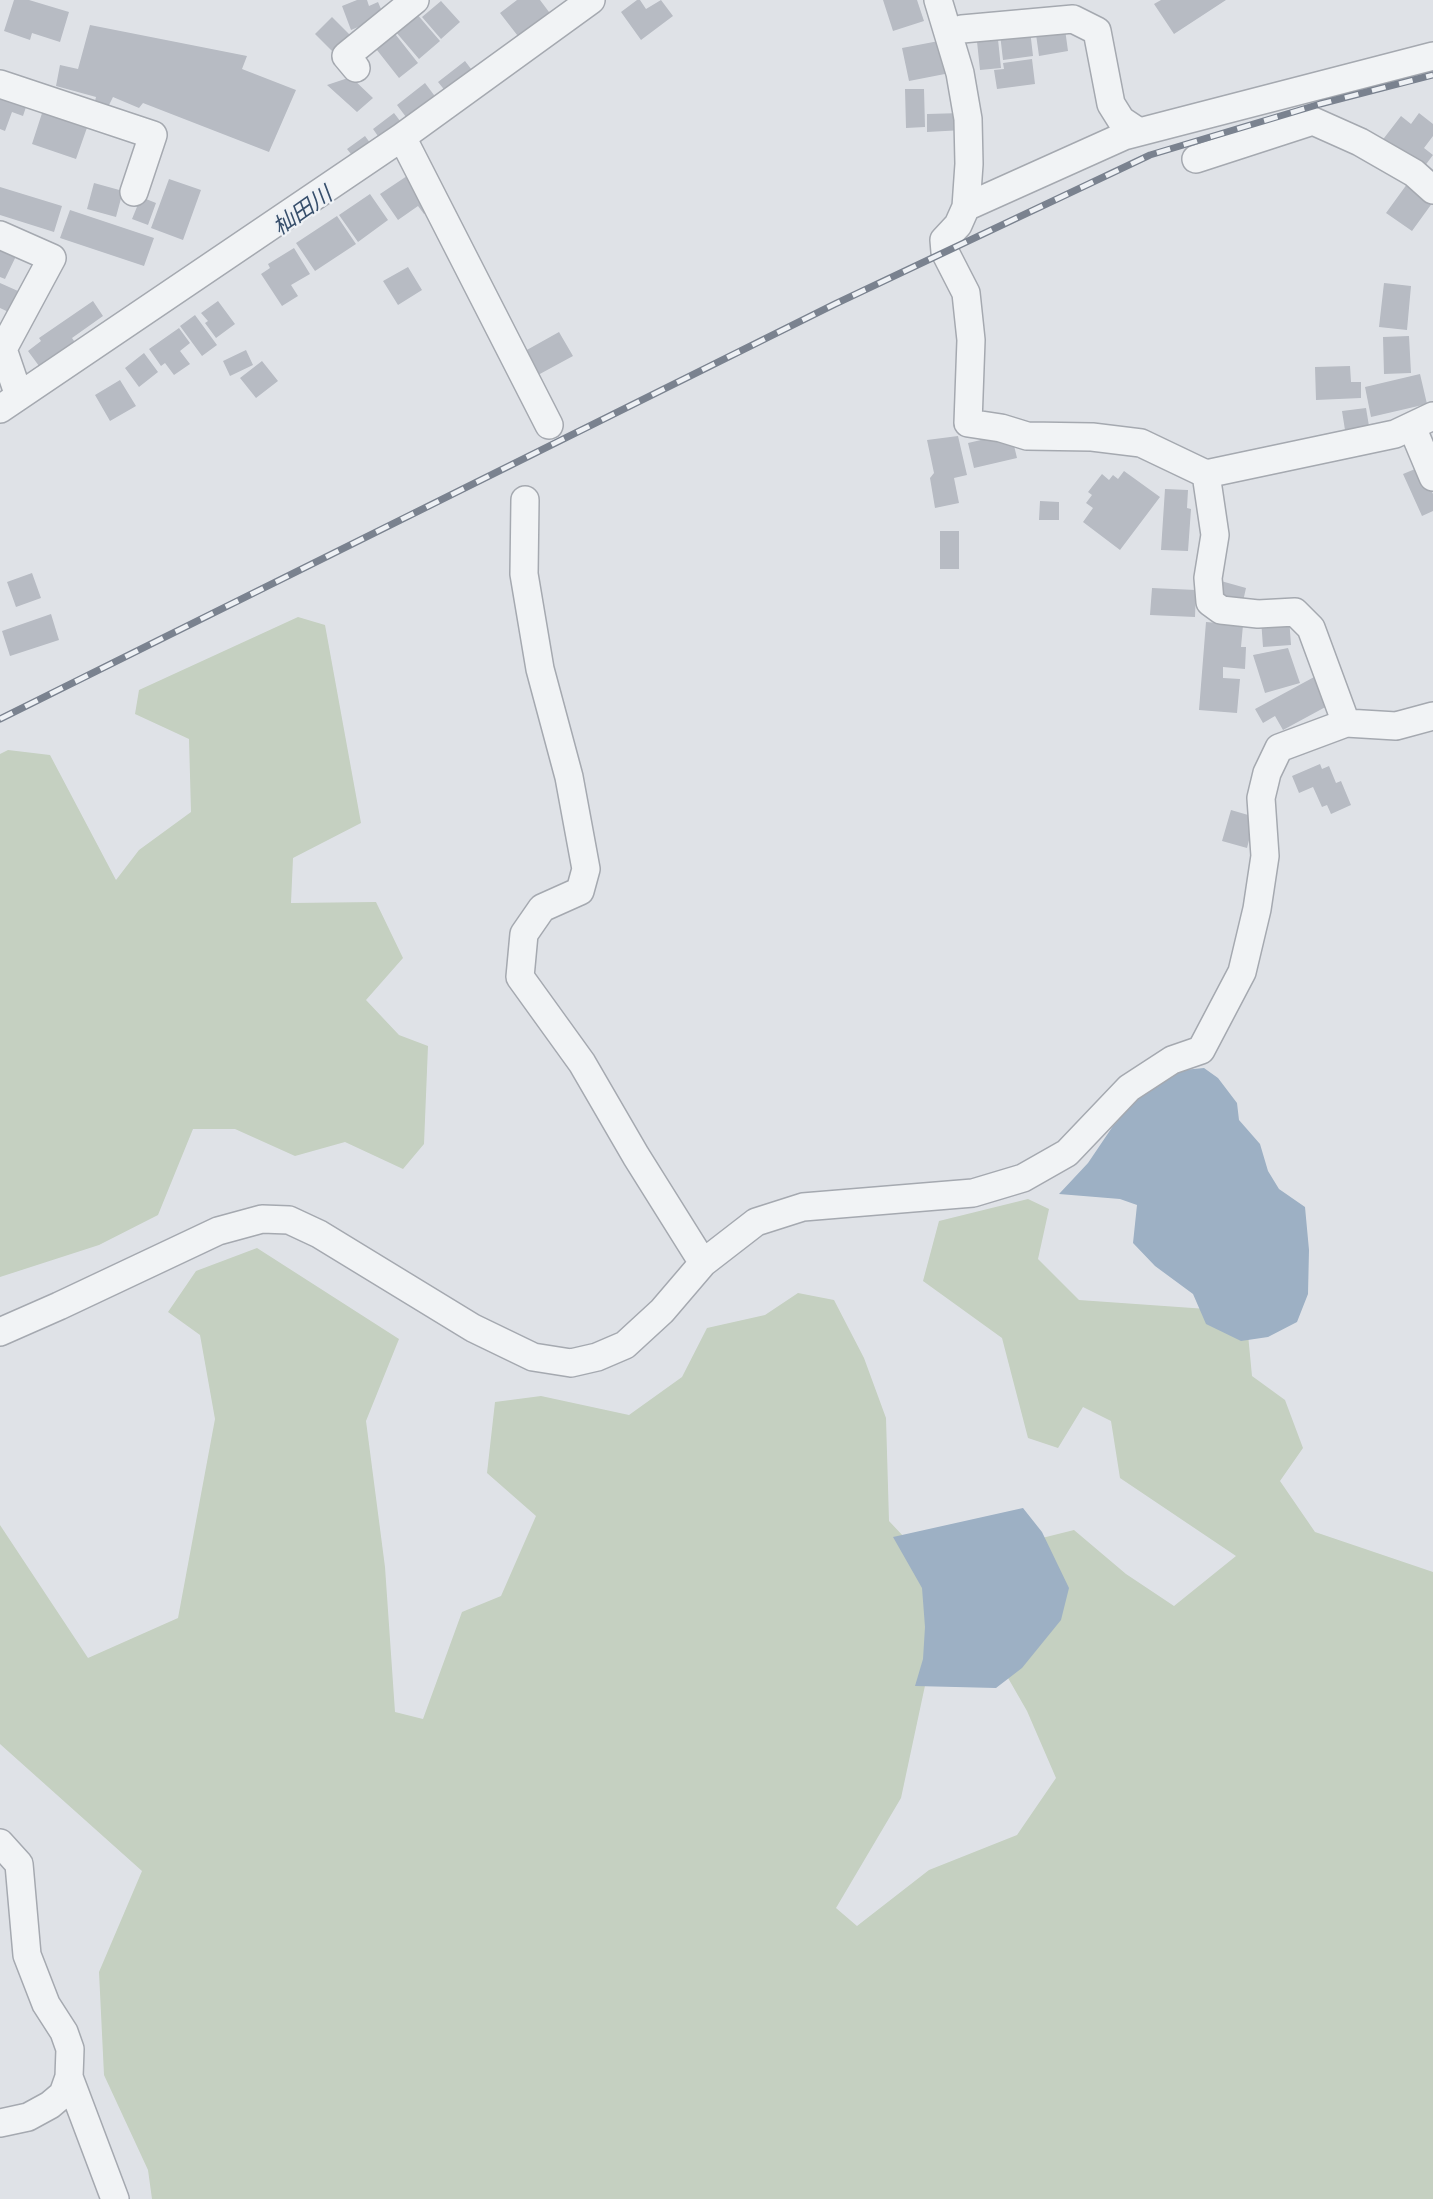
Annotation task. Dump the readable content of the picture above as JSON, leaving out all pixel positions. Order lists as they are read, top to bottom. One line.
{"water":["杣田川"]}
